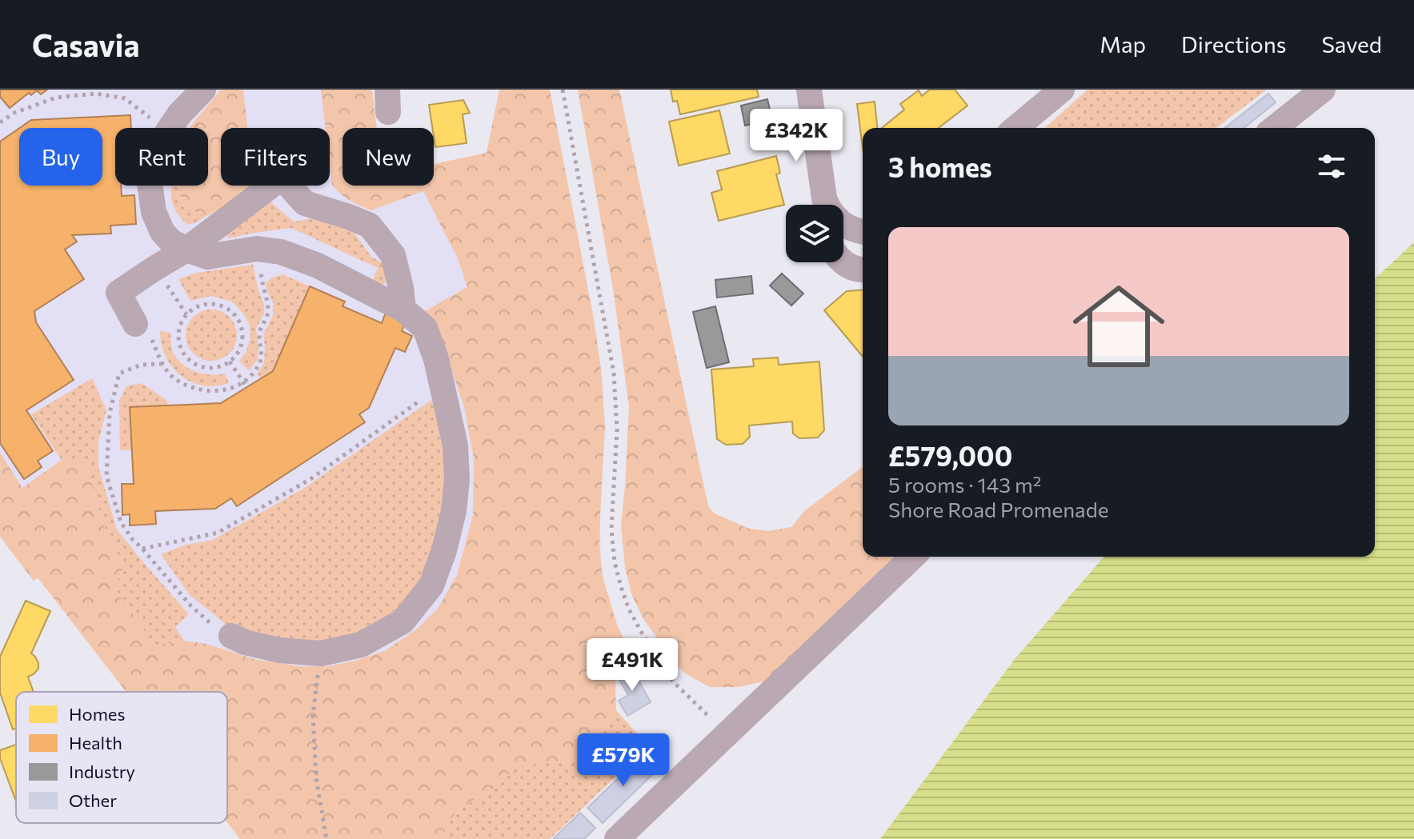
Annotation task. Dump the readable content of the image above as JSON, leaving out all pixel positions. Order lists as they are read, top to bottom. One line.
{"legend":["Homes","Health","Industry","Other"],"page":{"header":"Casavia","nav":["Map","Directions","Saved"],"price":["£342K","£491K","£579K"],"chip":["Buy","Rent","Filters","New"],"heading":"3 homes","list":[{"name":"£579,000","note":"5 rooms · 143 m² · Shore Road Promenade"}]}}
